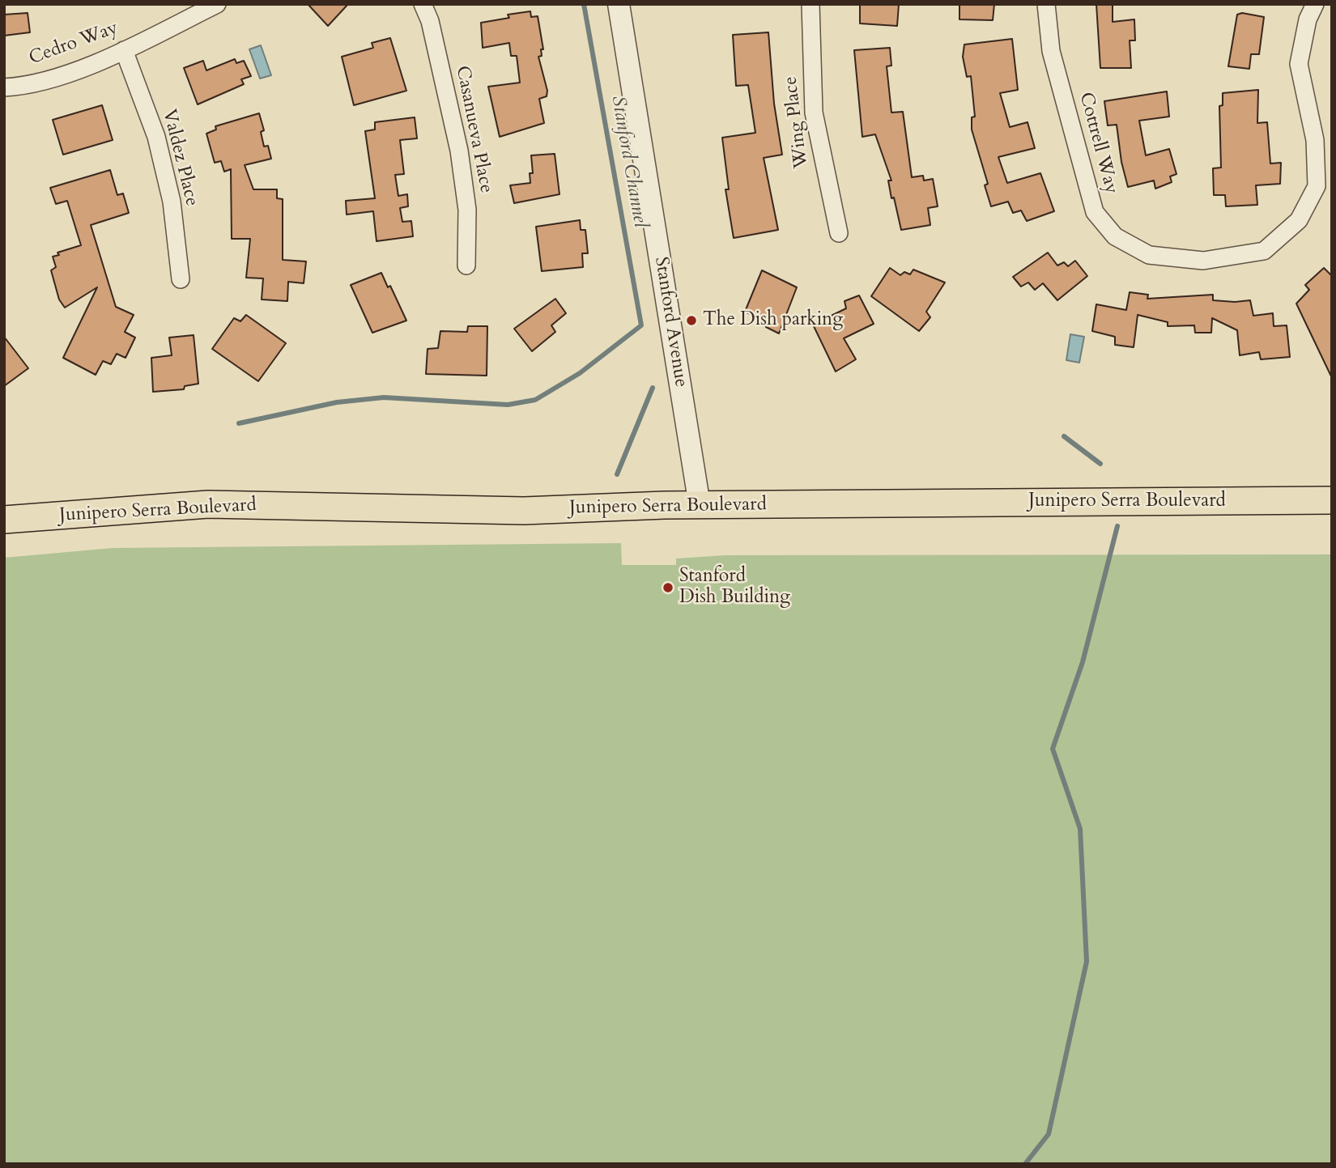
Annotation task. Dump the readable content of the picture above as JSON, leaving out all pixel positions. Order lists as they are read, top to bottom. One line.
{"streets":{"main road":["Junipero Serra Boulevard"],"street":["Cedro Way","Wing Place","Casanueva Place","Cottrell Way","Valdez Place","Stanford Avenue"]},"crossings":[["Cedro Way","Valdez Place"],["Stanford Avenue","Junipero Serra Boulevard"]],"water":["Stanford Channel"],"places":["The Dish parking","Stanford Dish Building"]}
